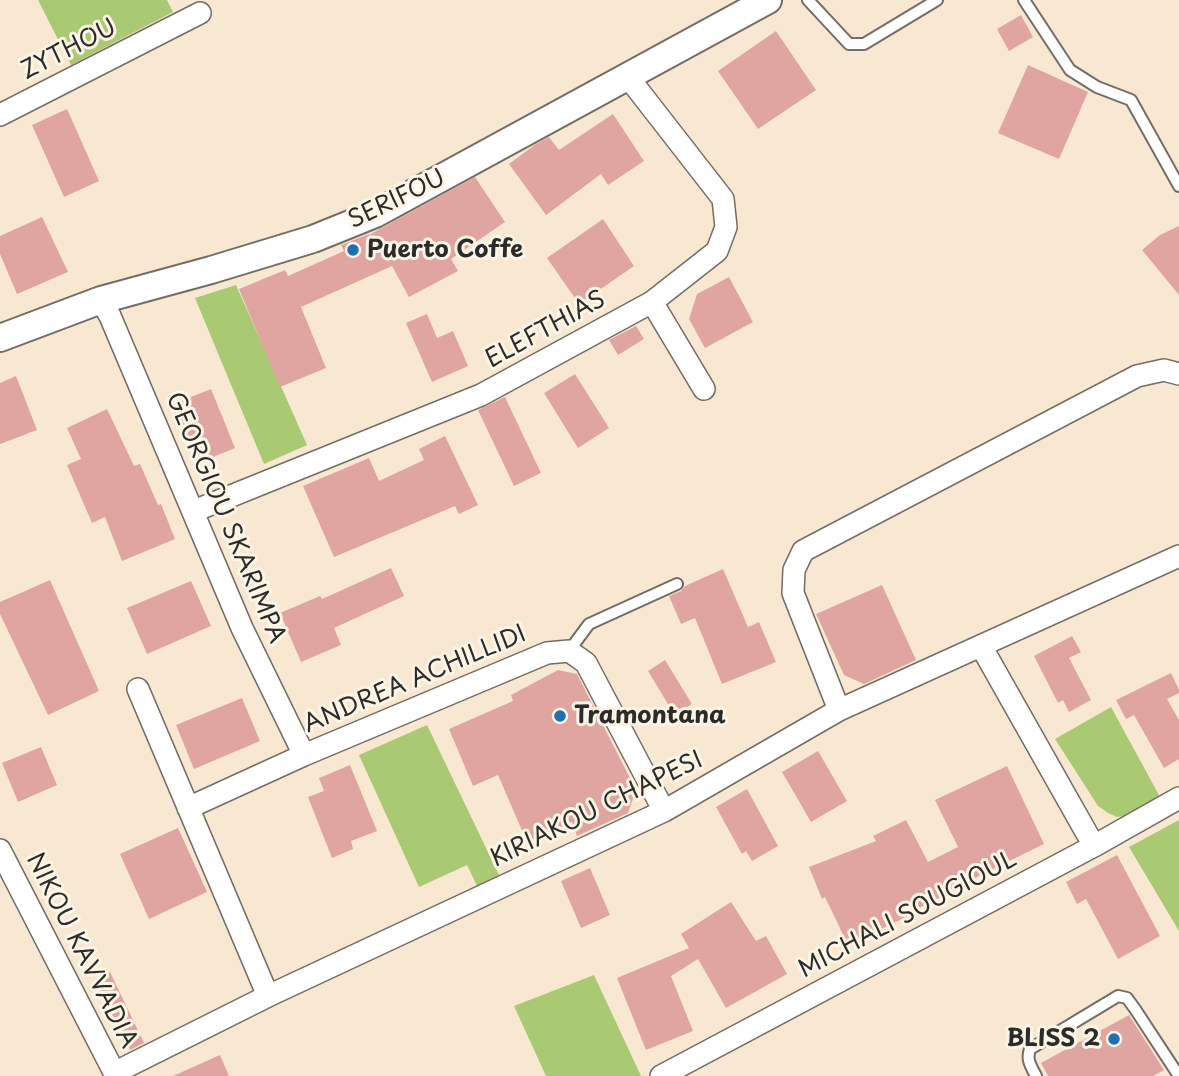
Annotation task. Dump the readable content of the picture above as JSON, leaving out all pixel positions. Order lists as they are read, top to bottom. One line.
{"streets":{"street":["ZYTHOU","SERIFOU","ELEFTHIAS","GEORGIOU SKARIMPA","ANDREA ACHILLIDI","KIRIAKOU CHAPESI","MICHALI SOUGIOUL","NIKOU KAVVADIA"]},"crossings":[["SERIFOU","ELEFTHIAS"],["SERIFOU","GEORGIOU SKARIMPA"],["ELEFTHIAS","GEORGIOU SKARIMPA"],["GEORGIOU SKARIMPA","ANDREA ACHILLIDI"],["KIRIAKOU CHAPESI","NIKOU KAVVADIA"]],"places":["Puerto Coffe","Tramontana","BLISS 2"]}
